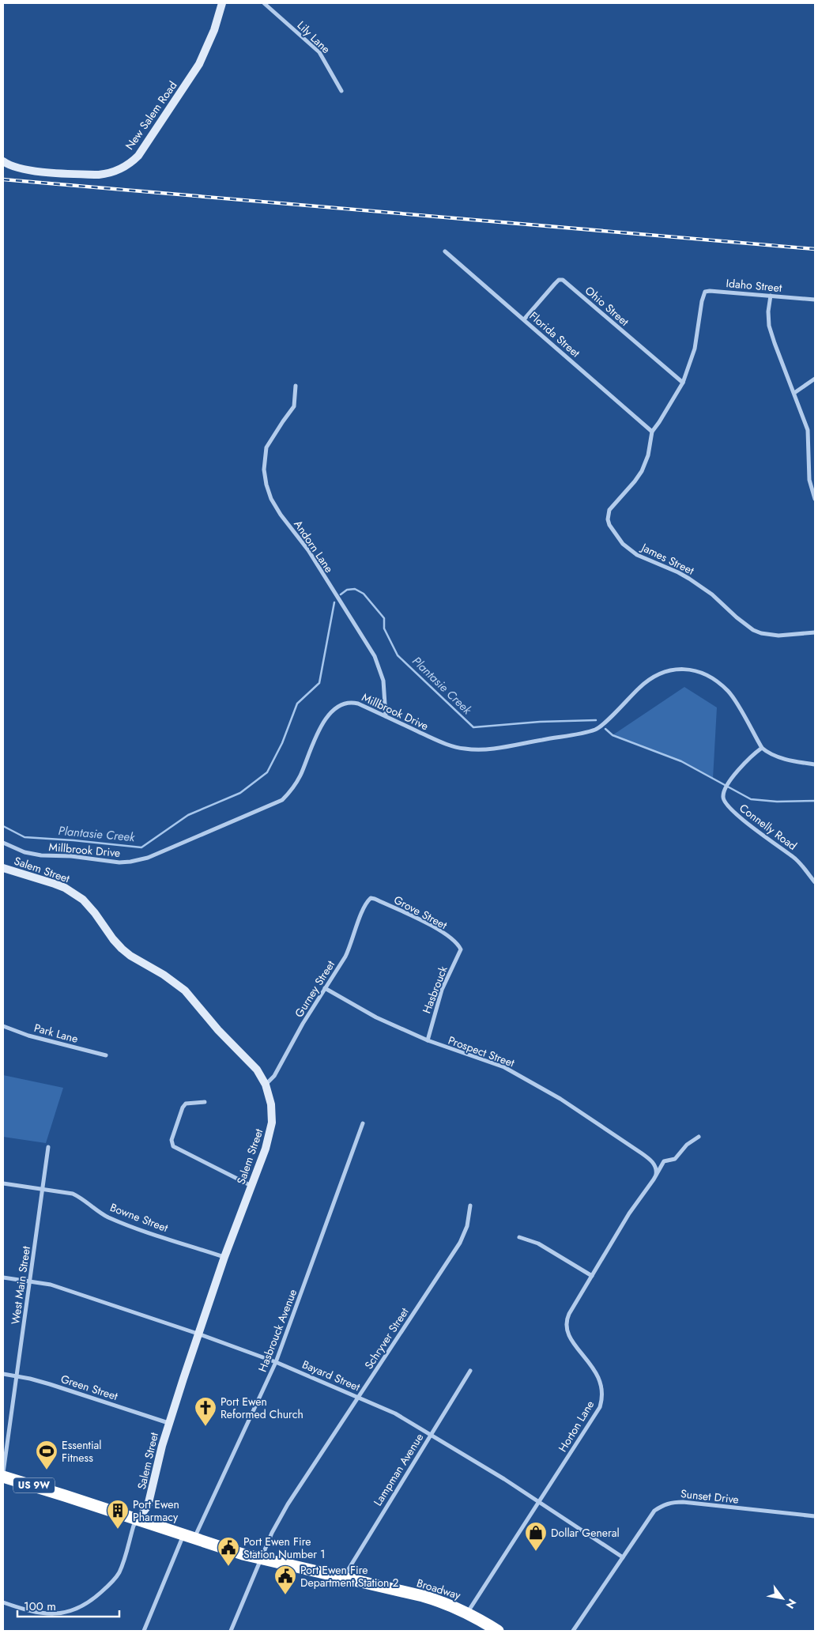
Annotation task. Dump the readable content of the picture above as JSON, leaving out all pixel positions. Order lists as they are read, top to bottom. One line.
{"streets":{"highway":["US 9W","Broadway"],"street":["Lily Lane","New Salem Road","Idaho Street","Ohio Street","Florida Street","Andorn Lane","James Street","Millbrook Drive","Connelly Road","Salem Street","Grove Street","Gurney Street","Hasbrouck","Park Lane","Prospect Street","Bowne Street","West Main Street","Hasbrouck Avenue","Schryver Street","Bayard Street","Green Street","Horton Lane","Lampman Avenue","Sunset Drive"]},"crossings":[["Idaho Street","James Street"],["Ohio Street","Florida Street"],["Ohio Street","James Street"],["Florida Street","James Street"],["Andorn Lane","Millbrook Drive"],["Millbrook Drive","Connelly Road"],["Salem Street","Gurney Street"],["Salem Street","Bowne Street"],["Salem Street","Bayard Street"],["Salem Street","Green Street"],["Salem Street","Broadway"],["Grove Street","Gurney Street"],["Grove Street","Hasbrouck"],["Gurney Street","Prospect Street"],["Hasbrouck","Prospect Street"],["Prospect Street","Horton Lane"],["Bowne Street","West Main Street"],["West Main Street","Bayard Street"],["West Main Street","Green Street"],["Hasbrouck Avenue","Bayard Street"],["Hasbrouck Avenue","Broadway"],["Schryver Street","Bayard Street"],["Schryver Street","Broadway"],["Bayard Street","Horton Lane"],["Bayard Street","Lampman Avenue"],["Bayard Street","Sunset Drive"],["Horton Lane","Broadway"],["Lampman Avenue","Broadway"]],"water":["Plantasie Creek"],"places":{"church":["Port Ewen Reformed Church"],"sports":["Essential Fitness"],"building":["Port Ewen Pharmacy"],"shop":["Dollar General"],"public building":["Port Ewen Fire Station Number 1","Port Ewen Fire Department Station 2"]},"scale_bar":"100 m","north":"bottom right"}
